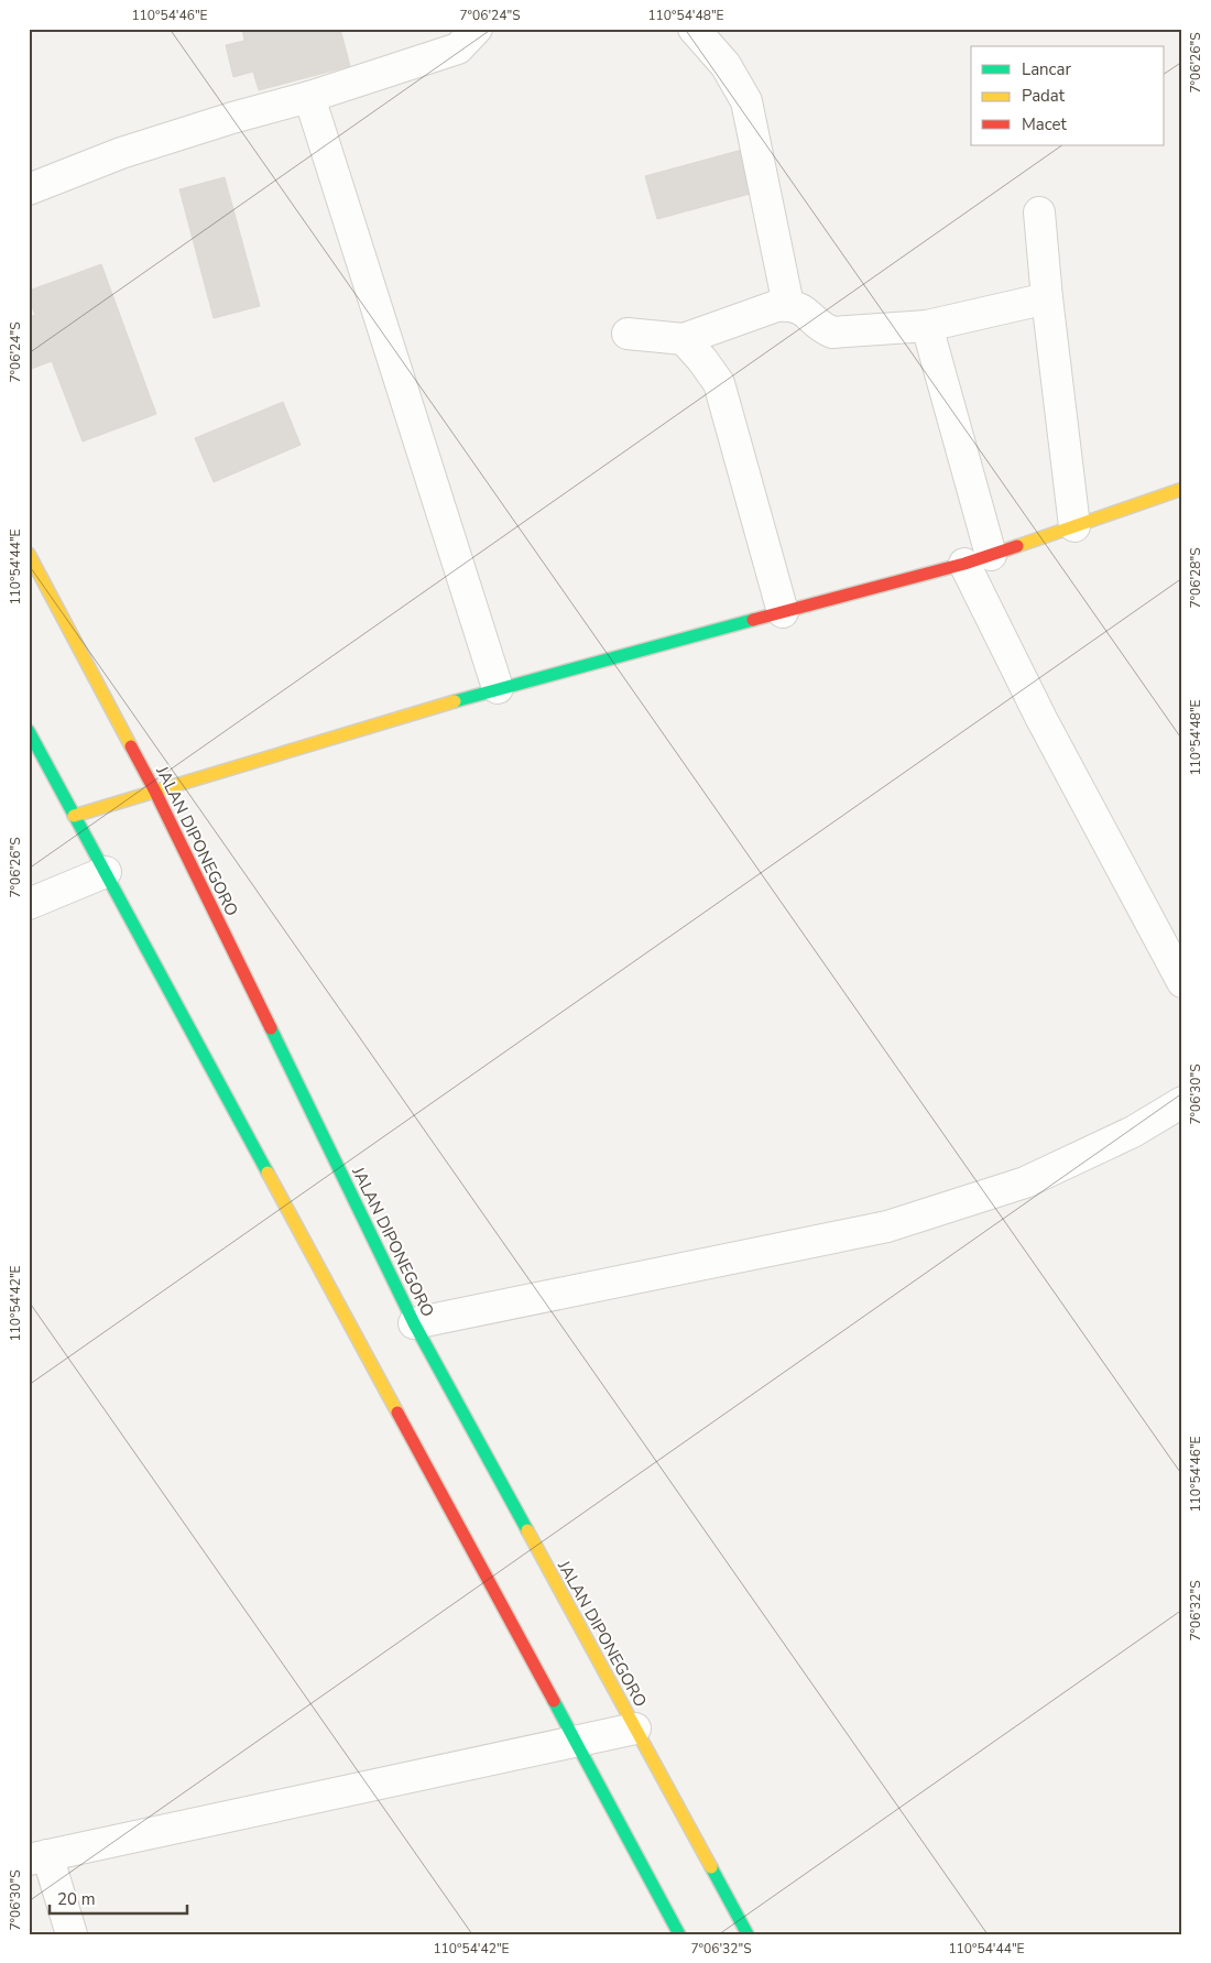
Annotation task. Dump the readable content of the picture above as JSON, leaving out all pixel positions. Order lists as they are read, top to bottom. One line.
{"streets":{"main road":["JALAN DIPONEGORO"]},"legend":["Lancar","Padat","Macet"],"scale_bar":"20 m","coordinates":["110°54'46\"E","7°06'24\"S","110°54'48\"E","7°06'26\"S","110°54'44\"E","7°06'28\"S","7°06'30\"S","110°54'42\"E","7°06'32\"S"]}
